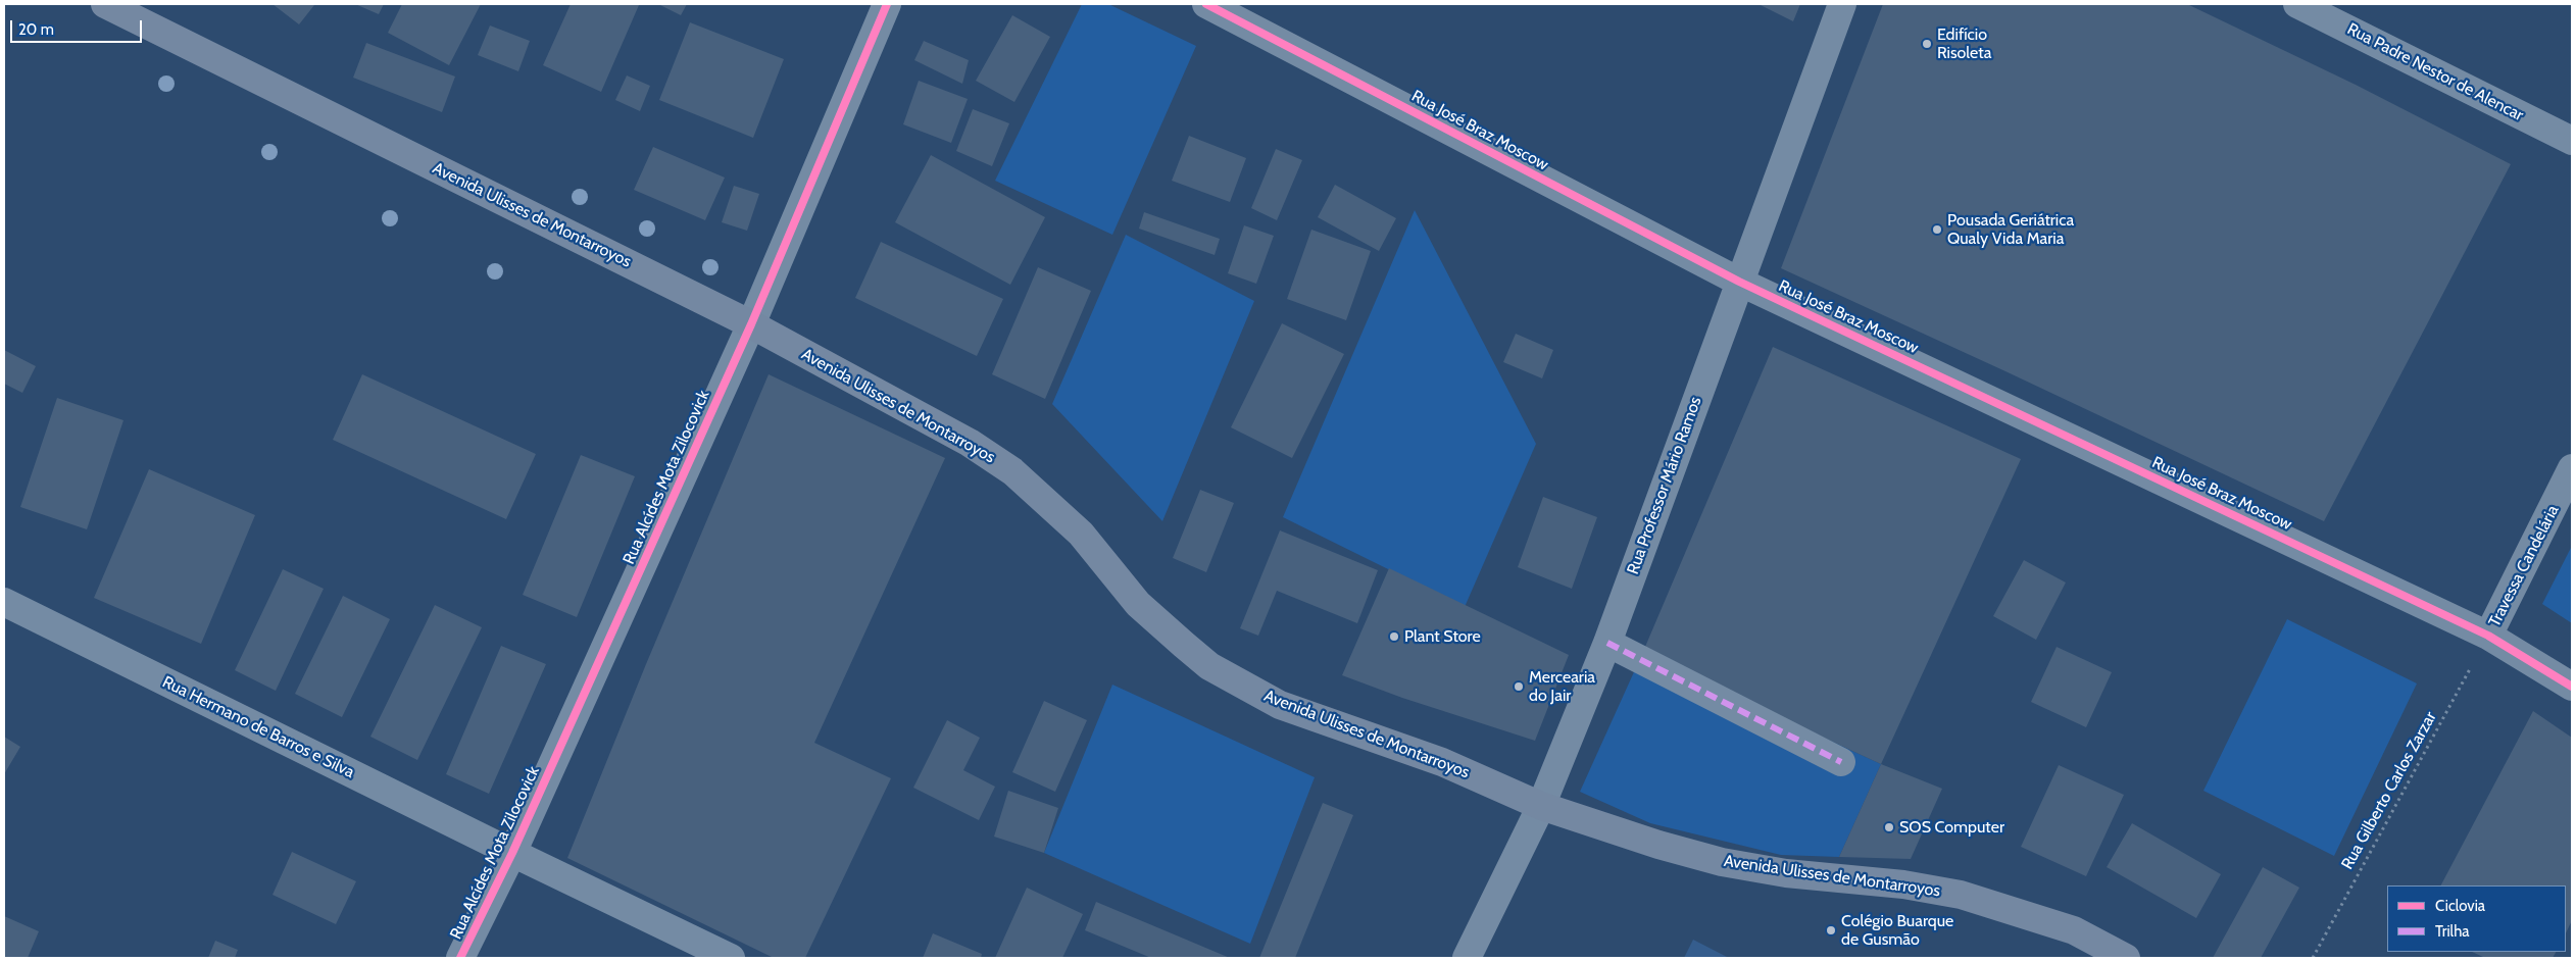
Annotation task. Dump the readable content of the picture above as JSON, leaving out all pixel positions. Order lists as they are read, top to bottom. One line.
{"streets":{"main road":["Avenida Ulisses de Montarroyos"],"street":["Rua Padre Nestor de Alencar","Rua José Braz Moscow","Rua Alcídes Mota Zilocovick","Rua Professor Mário Ramos","Travessa Candelária","Rua Hermano de Barros e Silva"],"path":["Rua Gilberto Carlos Zarzar"]},"crossings":[["Rua José Braz Moscow","Rua Professor Mário Ramos"],["Rua José Braz Moscow","Travessa Candelária"],["Rua José Braz Moscow","Rua Gilberto Carlos Zarzar"],["Avenida Ulisses de Montarroyos","Rua Alcídes Mota Zilocovick"],["Avenida Ulisses de Montarroyos","Rua Professor Mário Ramos"],["Rua Alcídes Mota Zilocovick","Rua Hermano de Barros e Silva"],["Travessa Candelária","Rua Gilberto Carlos Zarzar"]],"places":["Edifício Risoleta","Pousada Geriátrica Qualy Vida Maria","Plant Store","Mercearia do Jair","SOS Computer","Colégio Buarque de Gusmão"],"legend":["Ciclovia","Trilha"],"scale_bar":"20 m"}
